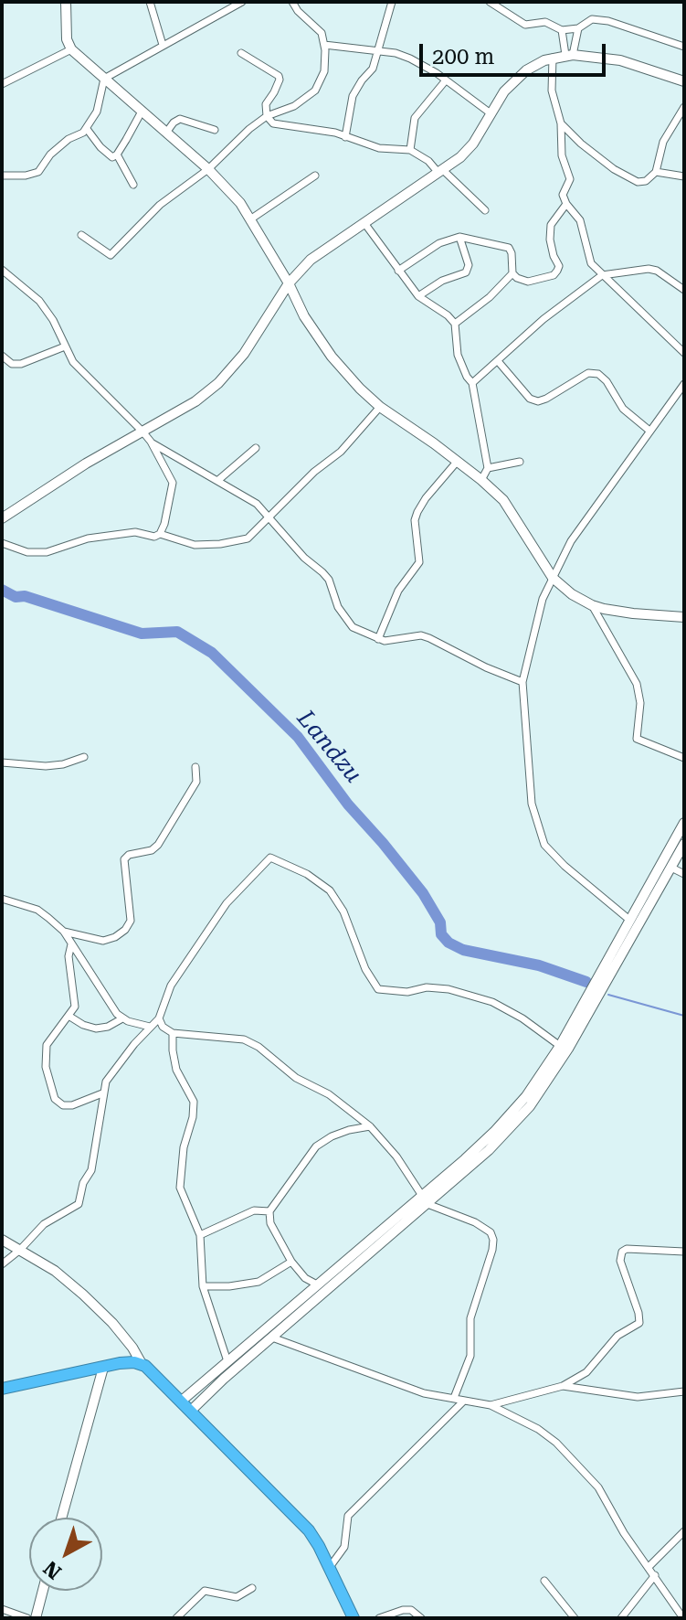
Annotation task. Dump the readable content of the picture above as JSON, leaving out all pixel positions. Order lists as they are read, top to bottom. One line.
{"water":["Landzu"],"scale_bar":"200 m","north":"bottom left"}
